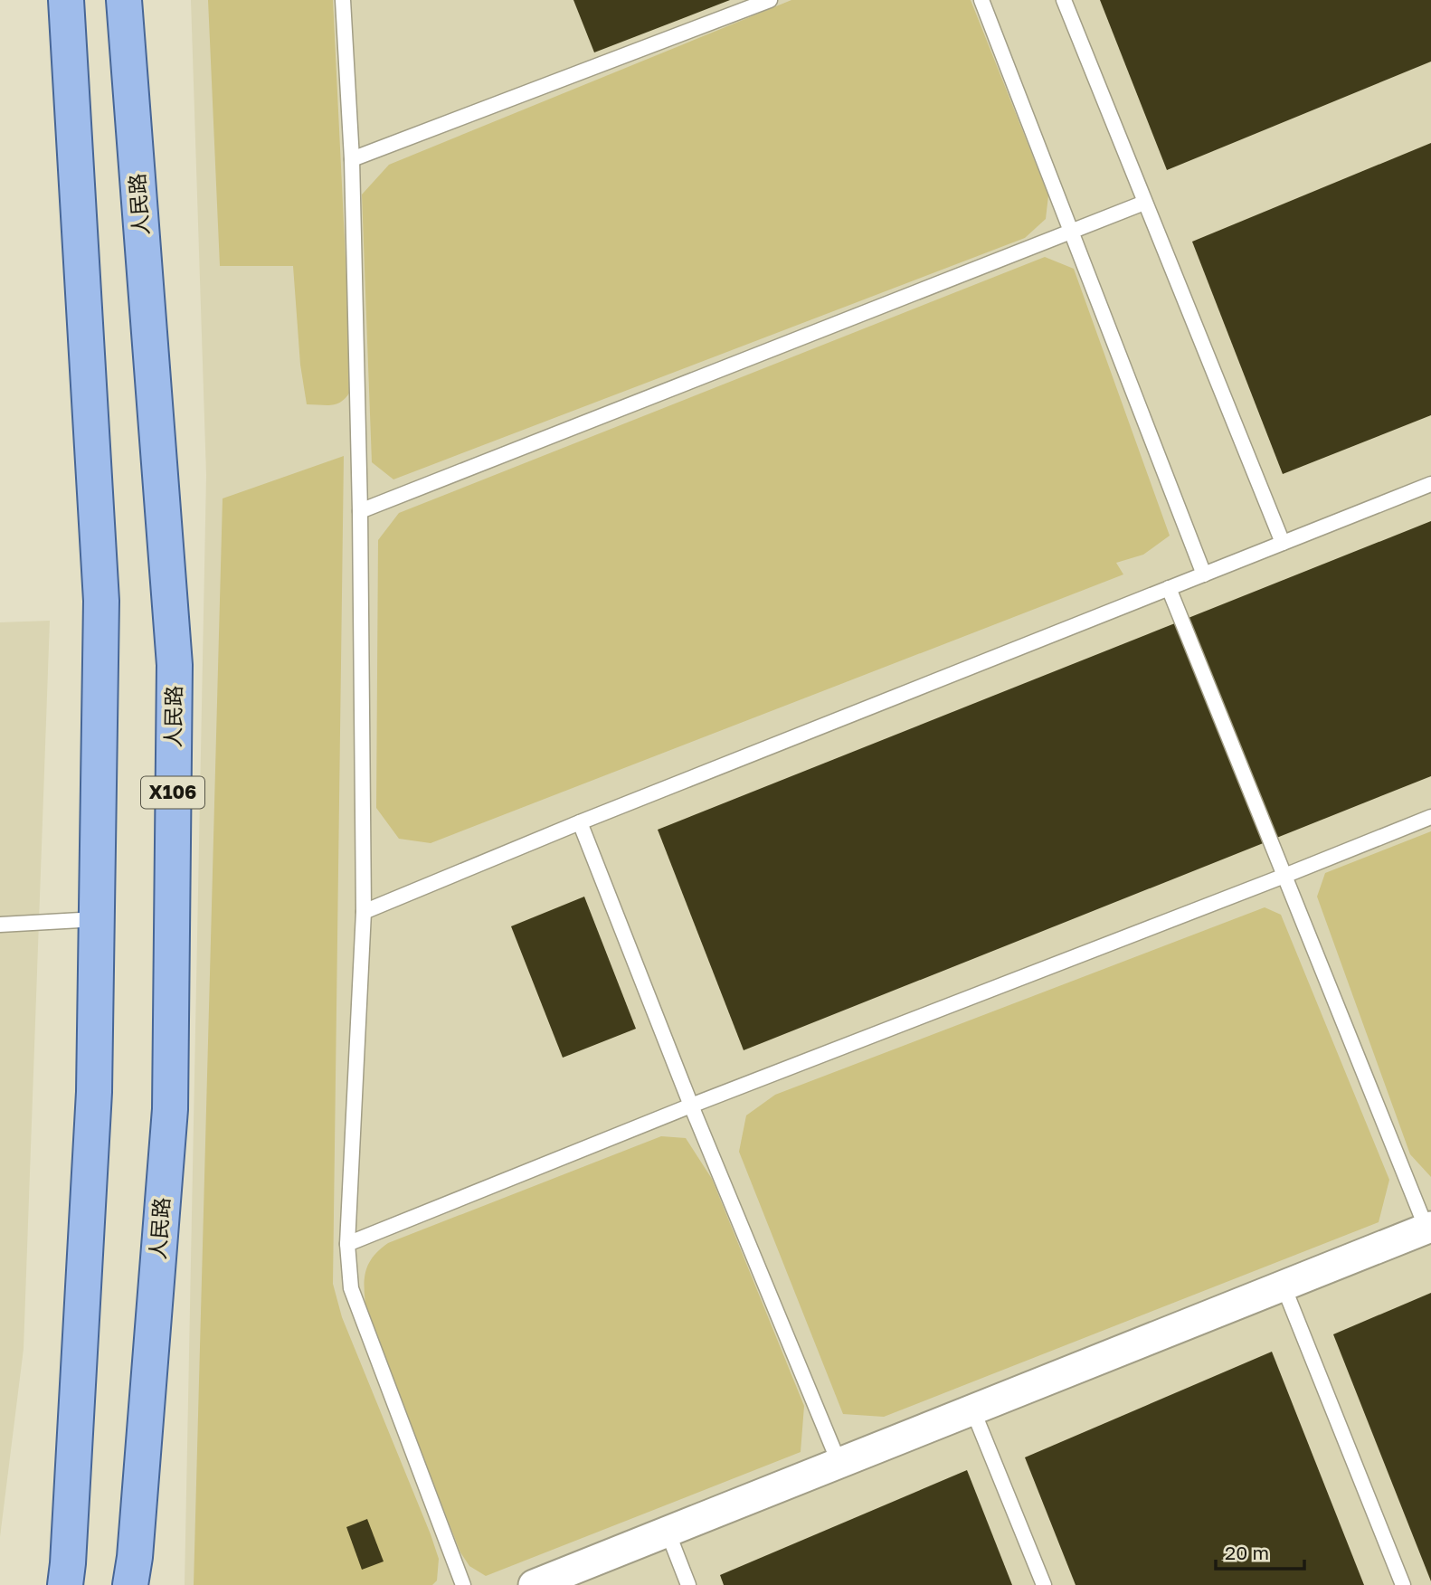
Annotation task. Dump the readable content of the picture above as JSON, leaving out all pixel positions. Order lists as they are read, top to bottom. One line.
{"streets":{"main road":["人民路","X106"]},"scale_bar":"20 m"}
